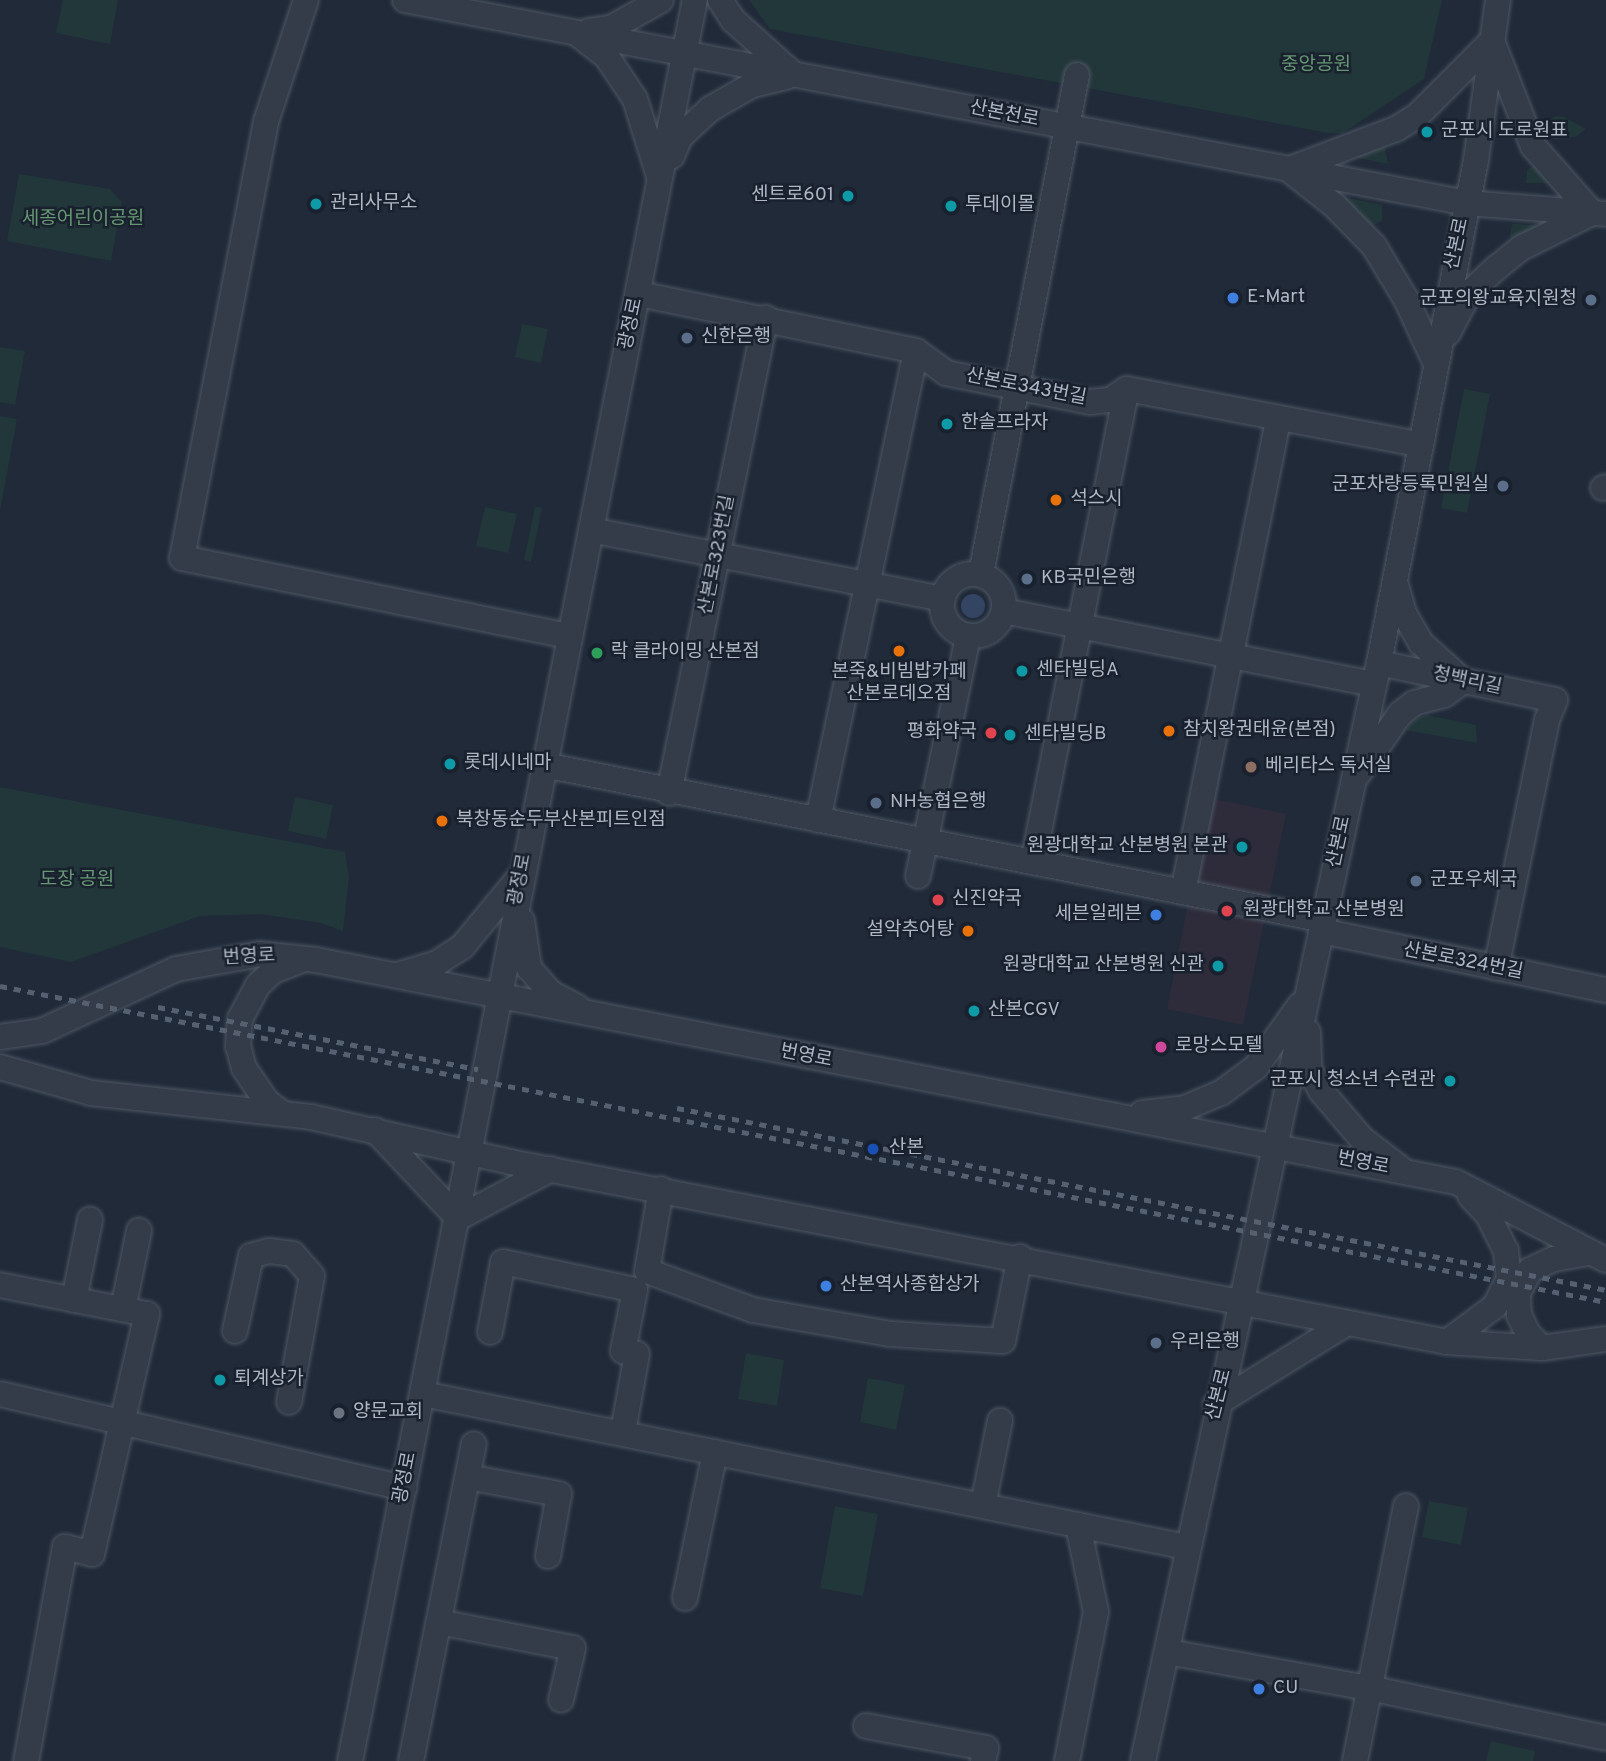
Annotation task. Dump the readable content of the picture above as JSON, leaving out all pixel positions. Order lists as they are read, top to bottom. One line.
{"streets":{"street":["산본천로","산본로","광정로","산본로343번길","산본로323번길","청백리길","번영로","산본로324번길"]},"crossings":[["산본천로","산본로"],["산본천로","광정로"],["산본로","청백리길"],["산본로","번영로"],["산본로","산본로324번길"],["광정로","산본로343번길"],["광정로","번영로"],["산본로343번길","산본로323번길"],["청백리길","산본로324번길"]],"parks":["중앙공원","세종어린이공원","도장 공원"],"places":["군포시 도로원표","센트로601","관리사무소","투데이몰","E-Mart","군포의왕교육지원청","신한은행","한솔프라자","군포차량등록민원실","석스시","KB국민은행","본죽&비빔밥카페 산본로데오점","락 클라이밍 산본점","센타빌딩A","참치왕권태윤(본점)","평화약국","센타빌딩B","롯데시네마","베리타스 독서실","NH농협은행","북창동순두부산본피트인점","원광대학교 산본병원 본관","군포우체국","신진약국","원광대학교 산본병원","세븐일레븐","설악추어탕","원광대학교 산본병원 신관","산본CGV","로망스모텔","군포시 청소년 수련관","산본","산본역사종합상가","우리은행","퇴계상가","양문교회","CU"]}
